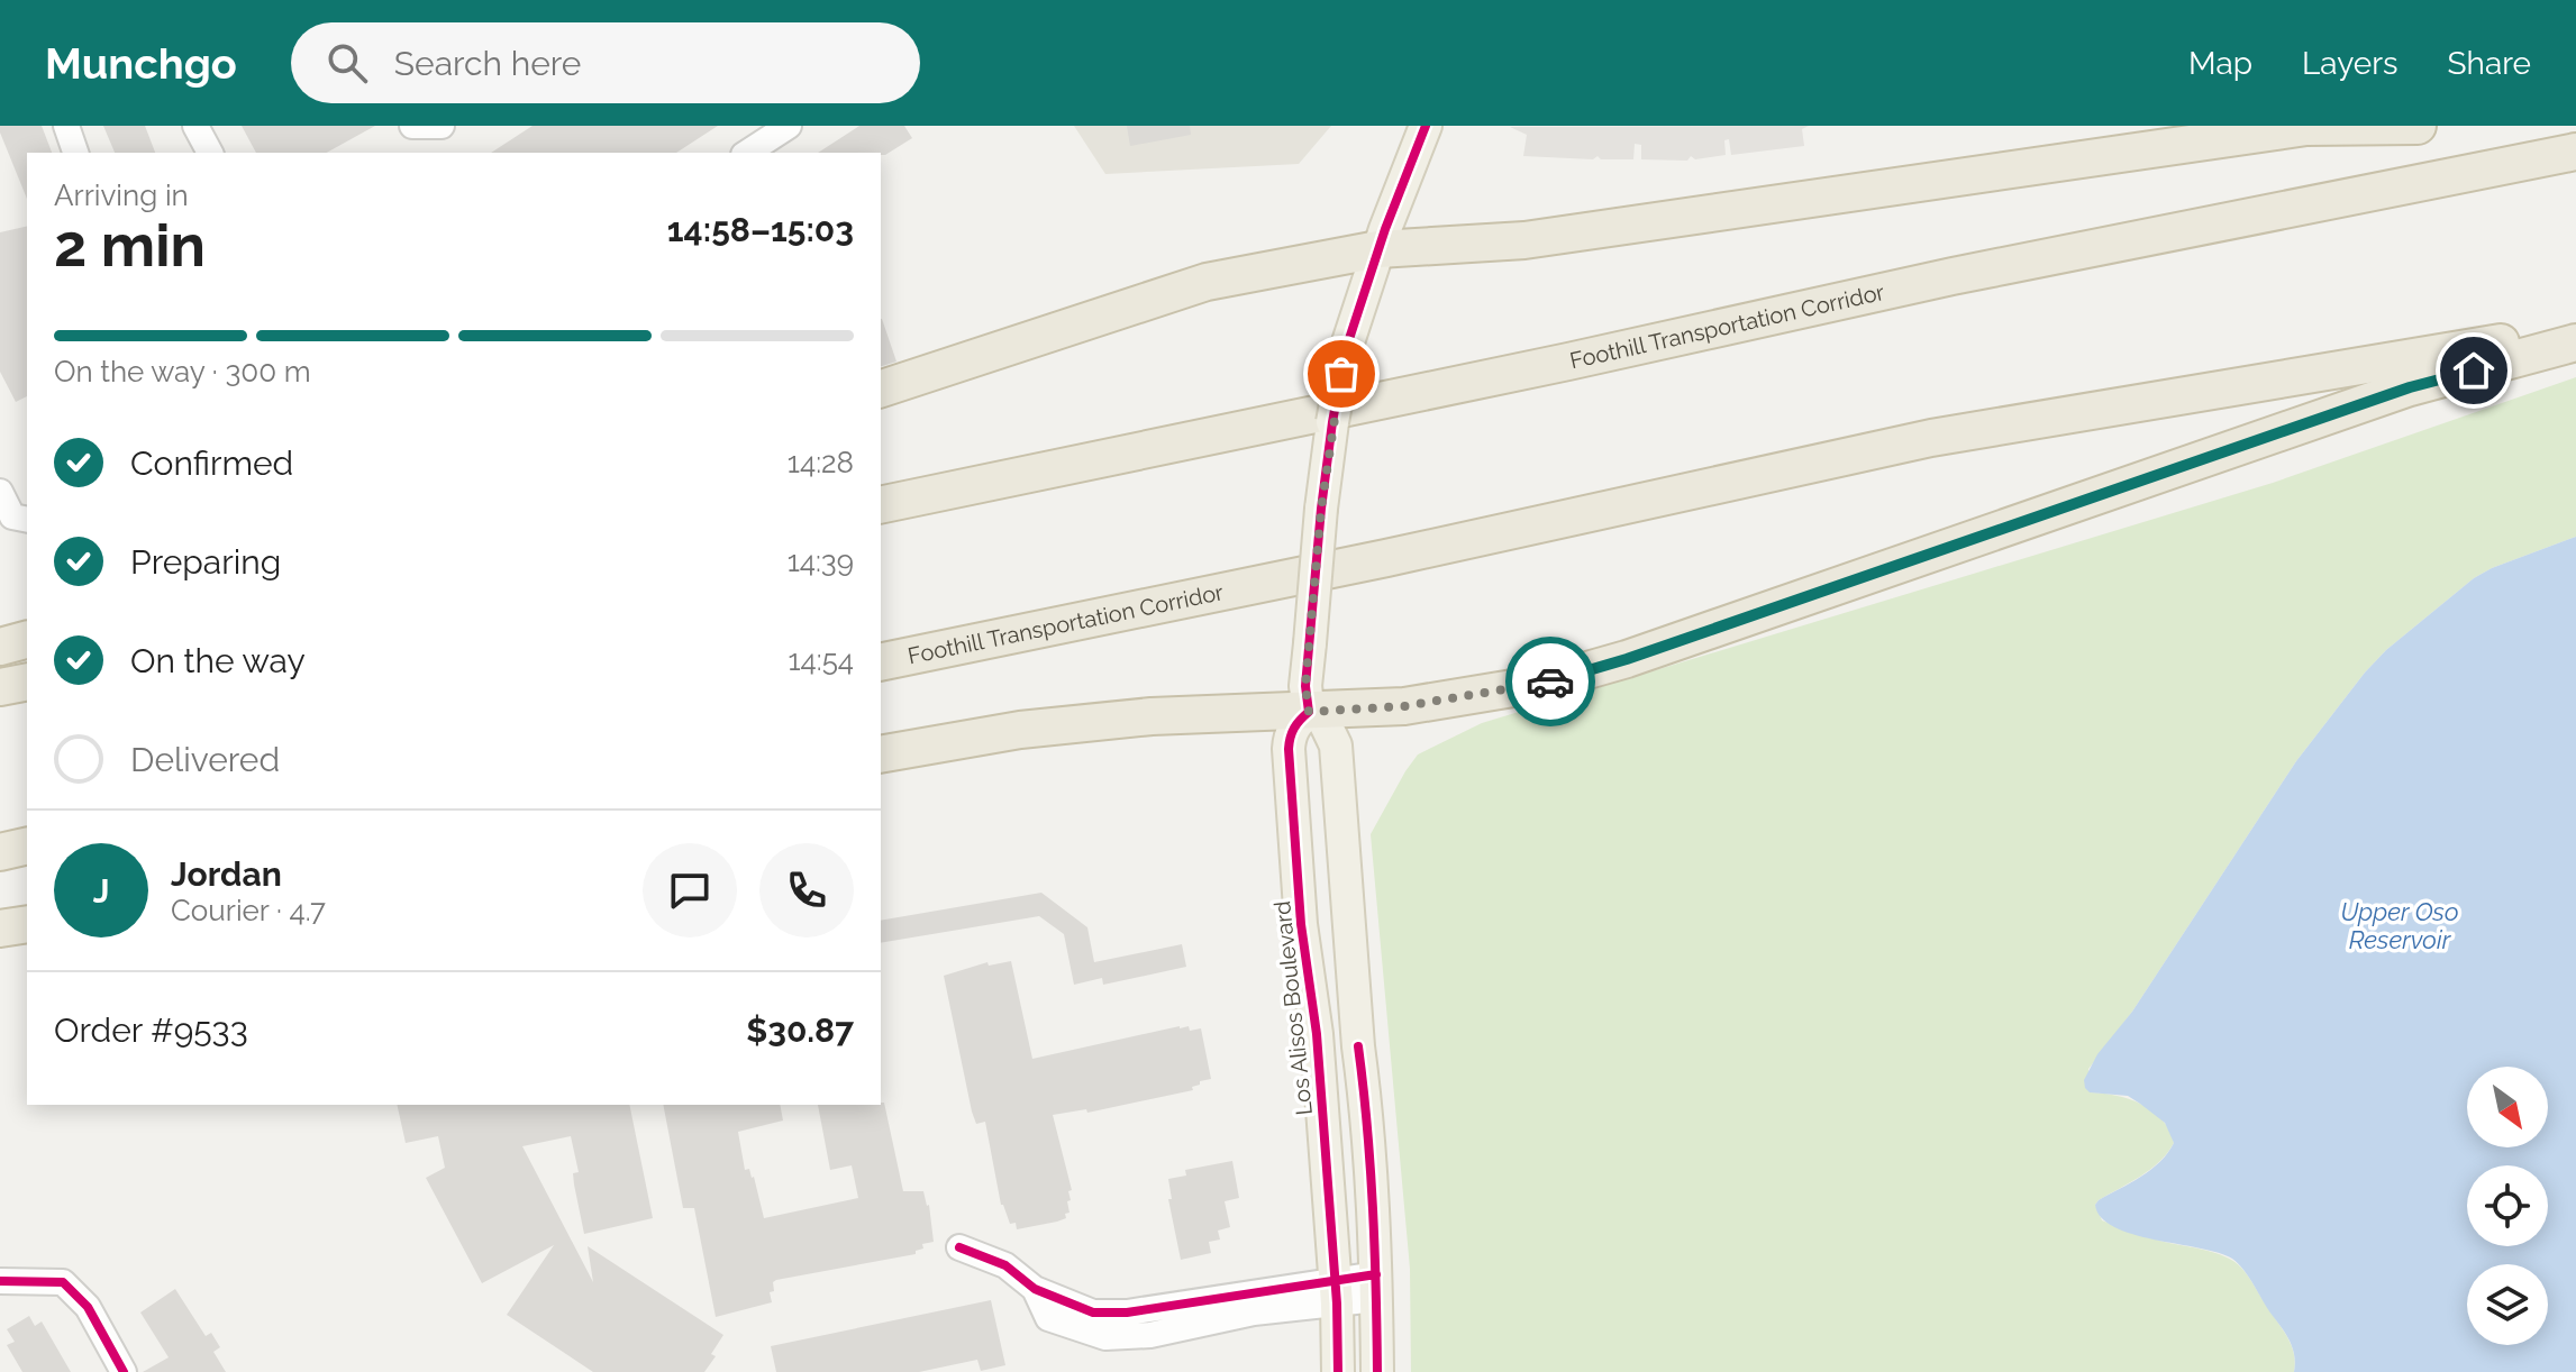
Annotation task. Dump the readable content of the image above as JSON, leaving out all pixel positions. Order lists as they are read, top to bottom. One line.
{"streets":{"highway":["Foothill Transportation Corridor"],"main road":["Los Alisos Boulevard"]},"water":["Upper Oso Reservoir"],"north":"bottom right","page":{"header":"Munchgo","search":"Search here","nav":["Map","Layers","Share"],"heading":["2 min","Arriving in","14:58–15:03"],"panel":["Jordan","Courier · 4.7","Order #9533","$30.87"],"bar":"On the way · 300 m","list":[["Confirmed","14:28"],["Preparing","14:39"],["On the way","14:54"],"Delivered"],"round":"J"}}
